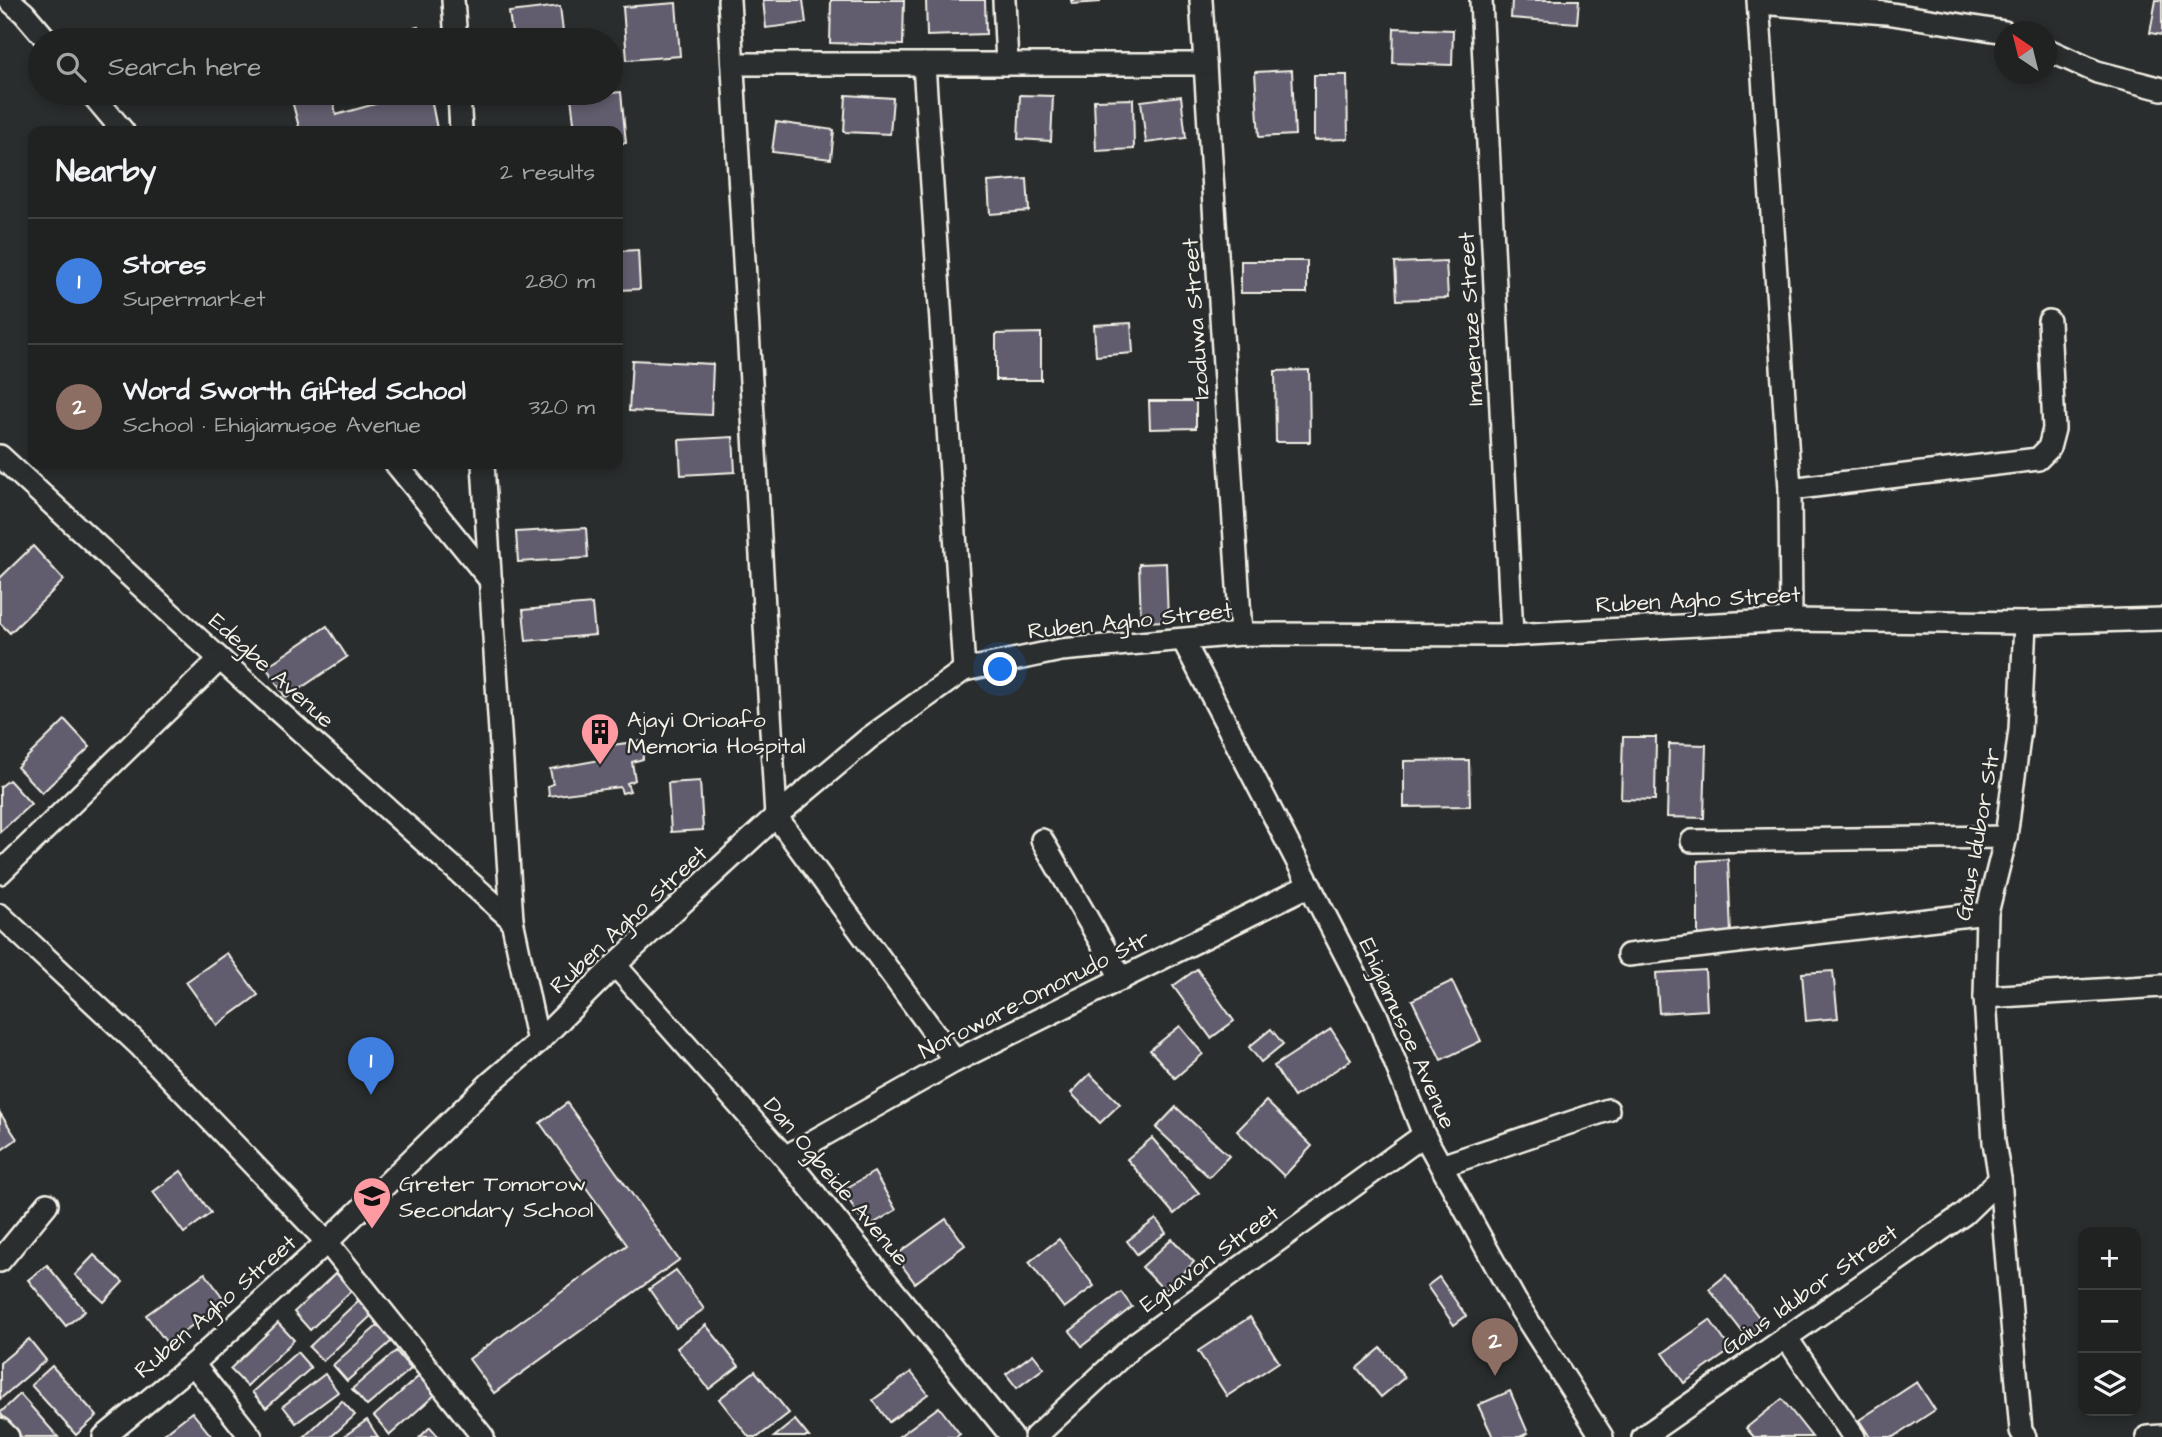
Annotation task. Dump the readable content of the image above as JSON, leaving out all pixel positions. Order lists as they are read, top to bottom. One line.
{"streets":{"street":["Izoduwa Street","Imueruze Street","Ruben Agho Street","Edegbe Avenue","Gaius Idubor Str","Noroware-Omonudo Str","Ehigiamusoe Avenue","Dan Ogbeide Avenue","Eguavon Street","Gaius Idubor Street"]},"crossings":[["Izoduwa Street","Ruben Agho Street"],["Imueruze Street","Ruben Agho Street"],["Ruben Agho Street","Gaius Idubor Str"],["Ruben Agho Street","Ehigiamusoe Avenue"],["Ruben Agho Street","Dan Ogbeide Avenue"],["Gaius Idubor Str","Gaius Idubor Street"],["Noroware-Omonudo Str","Ehigiamusoe Avenue"],["Noroware-Omonudo Str","Dan Ogbeide Avenue"],["Ehigiamusoe Avenue","Eguavon Street"]],"places":{"building":["Ajayi Orioafo Memoria Hospital"],"school or university":["Greter Tomorow Secondary School"]},"north":"top left","page":{"search":"Search here","heading":["Nearby","2 results"],"list":[{"mark":"1","name":"Stores","note":"Supermarket","value":"280 m"},{"mark":"2","name":"Word Sworth Gifted School","note":"School · Ehigiamusoe Avenue","value":"320 m"}],"pins":["1","2"],"map_buttons":["+","−"]}}
